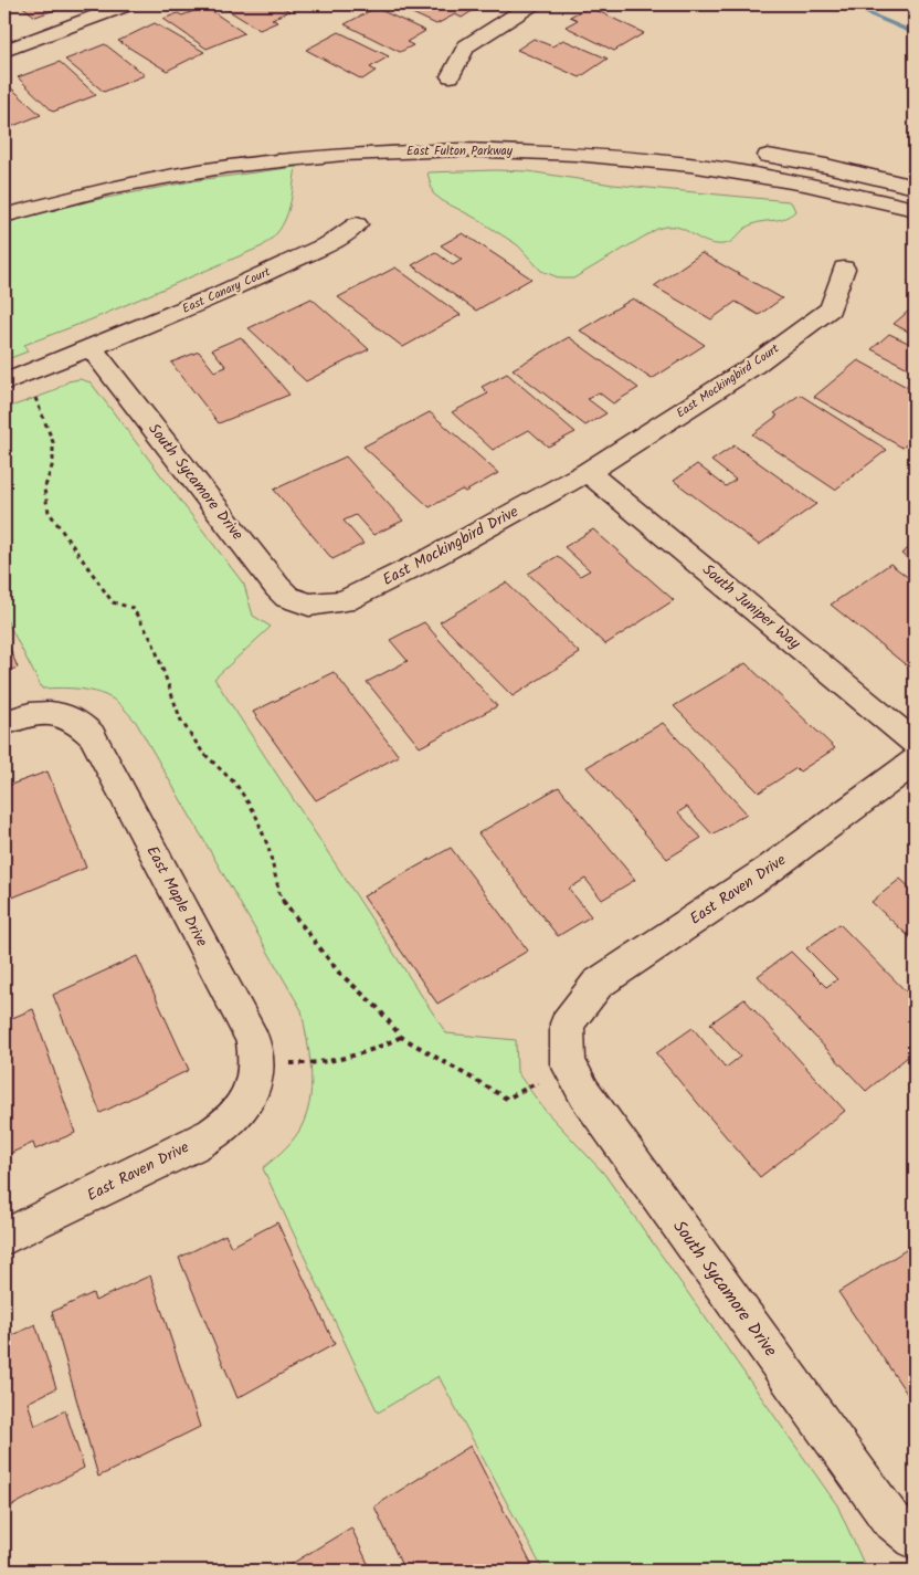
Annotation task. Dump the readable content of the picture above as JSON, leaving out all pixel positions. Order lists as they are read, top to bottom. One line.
{"streets":{"street":["East Fulton Parkway","East Canary Court","East Mockingbird Court","South Sycamore Drive","East Mockingbird Drive","South Juniper Way","East Raven Drive","East Maple Drive"]},"crossings":[["East Canary Court","South Sycamore Drive"],["East Mockingbird Court","East Mockingbird Drive"],["East Mockingbird Court","South Juniper Way"],["South Sycamore Drive","East Mockingbird Drive"],["South Sycamore Drive","East Raven Drive"],["East Mockingbird Drive","South Juniper Way"],["East Raven Drive","East Maple Drive"]]}
